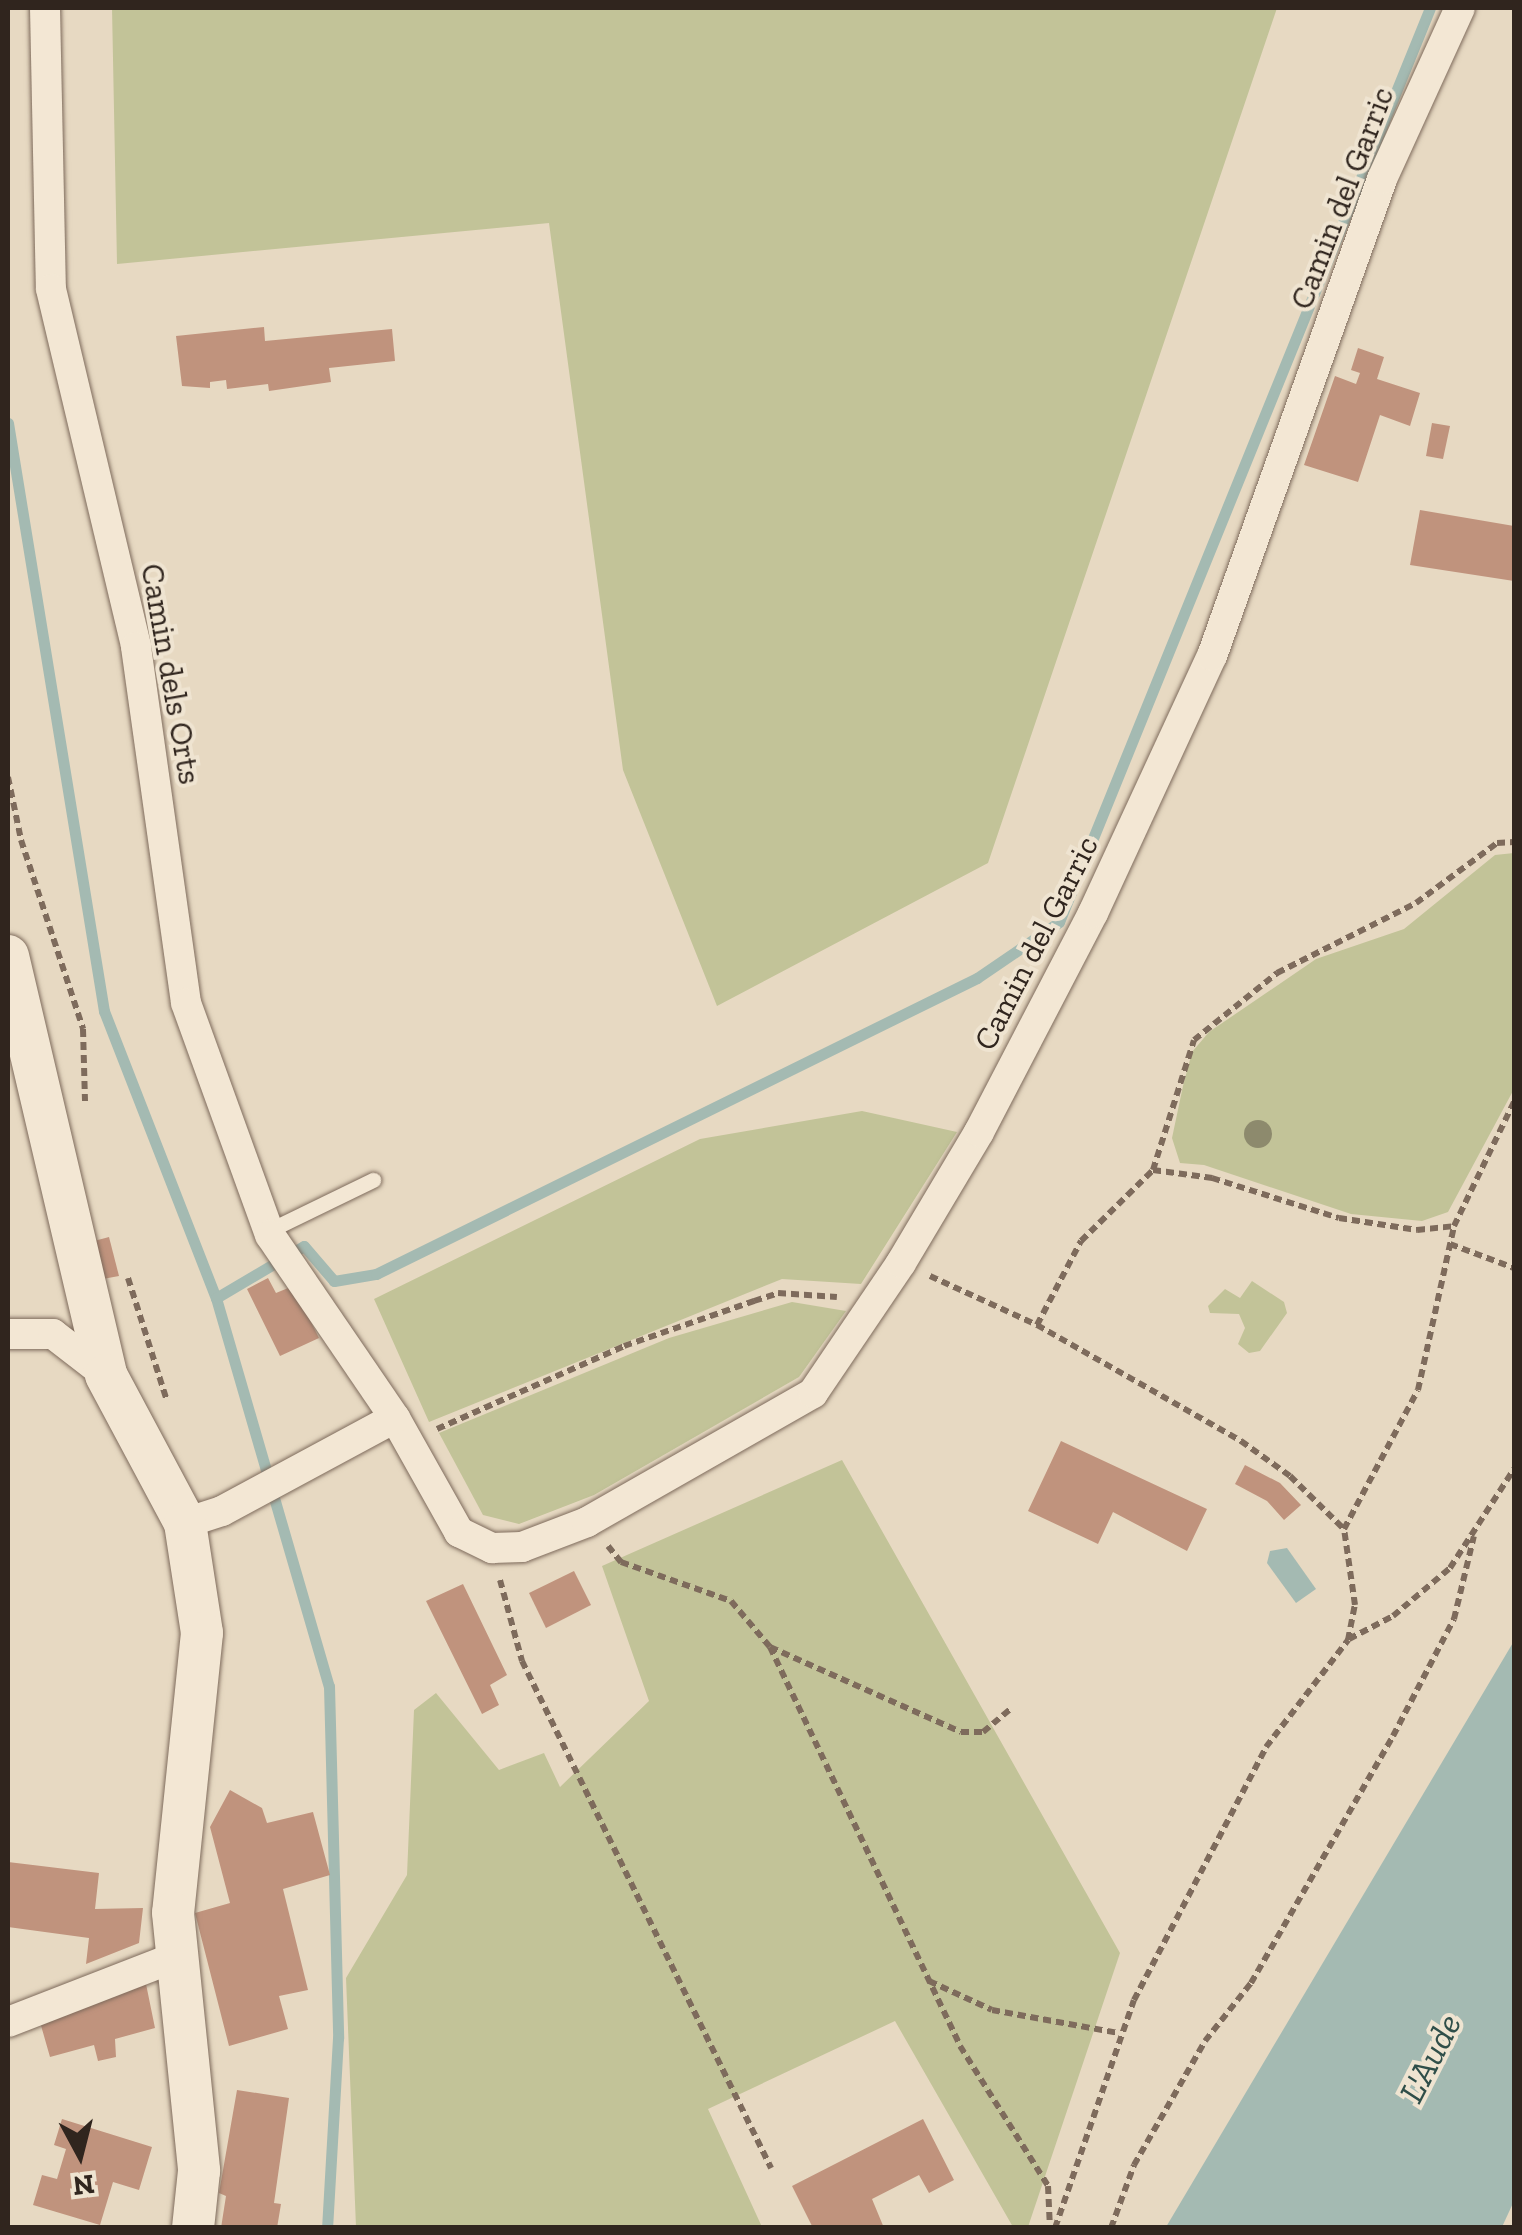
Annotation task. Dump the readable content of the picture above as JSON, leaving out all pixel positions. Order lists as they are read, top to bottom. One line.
{"streets":{"street":["Camin del Garric","Camin dels Orts"]},"water":["L'Aude"],"north":"bottom"}
